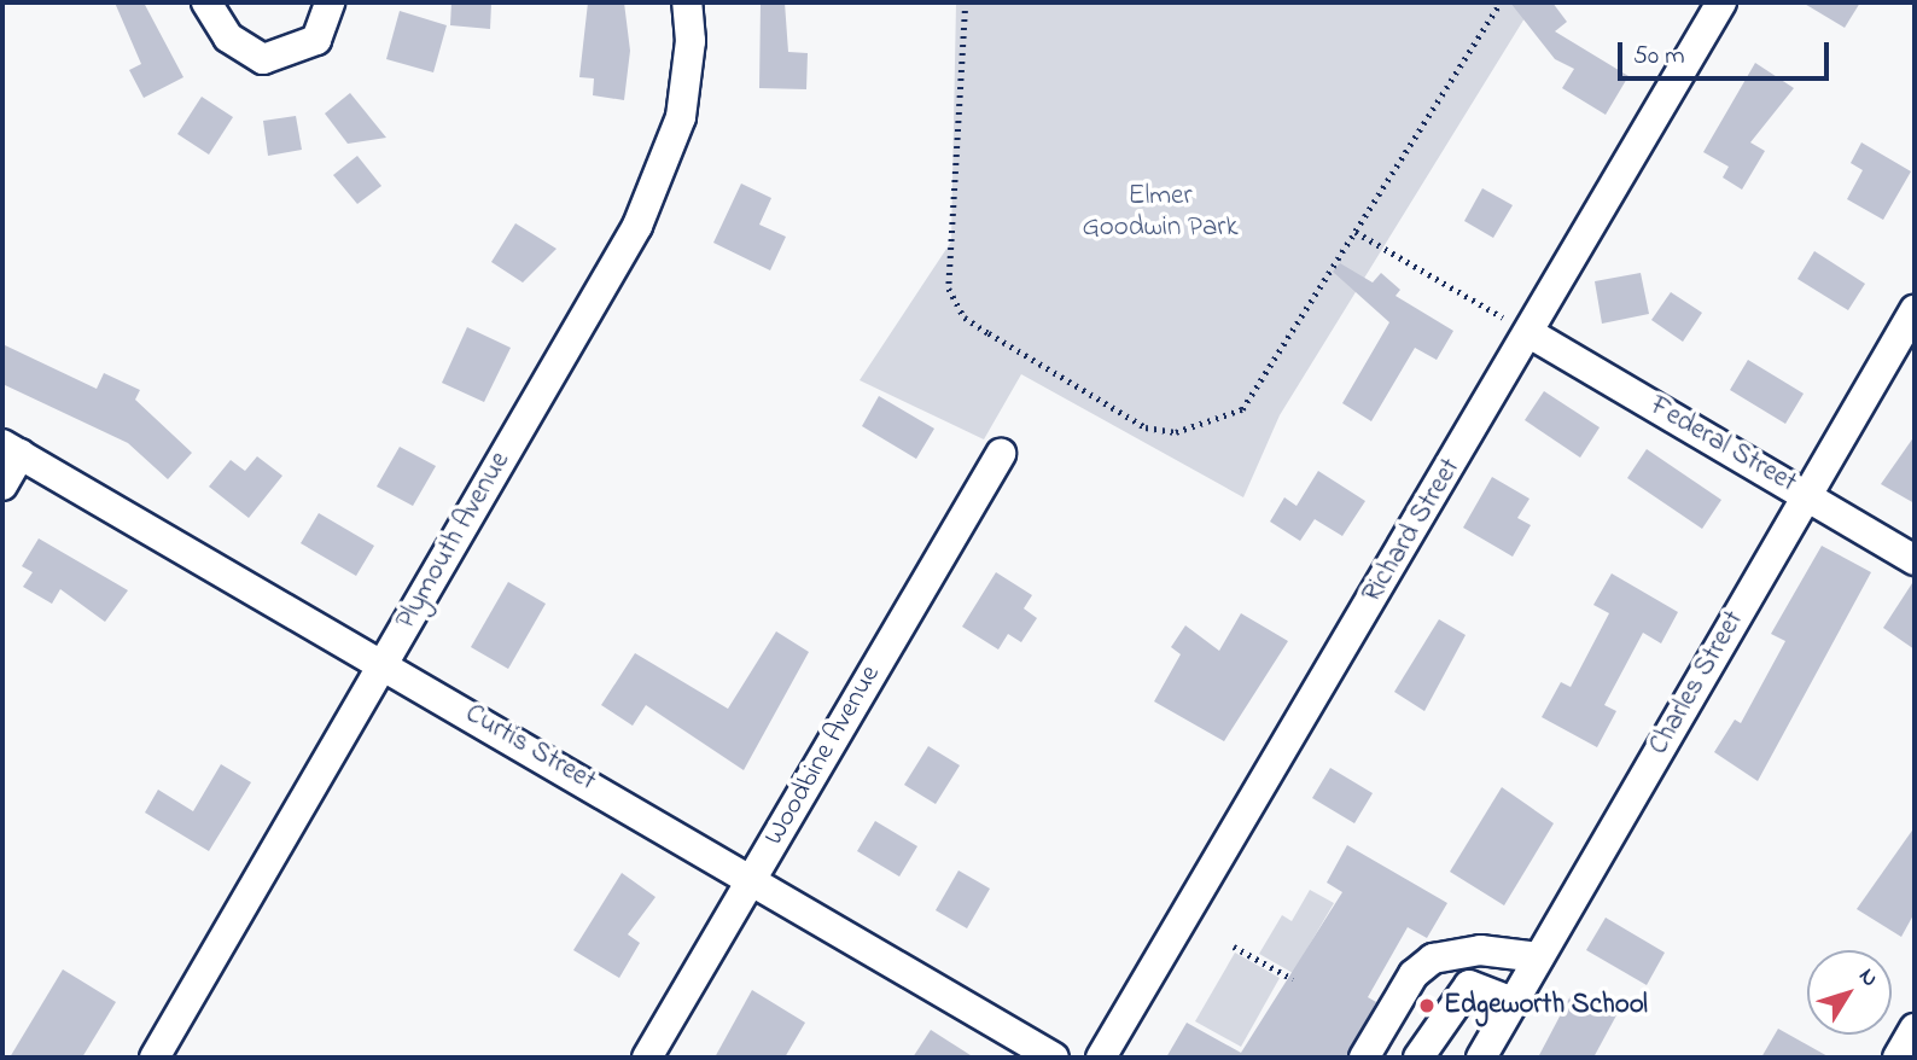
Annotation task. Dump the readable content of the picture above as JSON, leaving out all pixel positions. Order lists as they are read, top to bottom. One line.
{"streets":{"street":["Federal Street","Richard Street","Plymouth Avenue","Charles Street","Curtis Street","Woodbine Avenue"]},"crossings":[["Federal Street","Richard Street"],["Federal Street","Charles Street"],["Plymouth Avenue","Curtis Street"],["Curtis Street","Woodbine Avenue"]],"parks":["Elmer Goodwin Park"],"places":["Edgeworth School"],"scale_bar":"50 m","north":"top right"}
